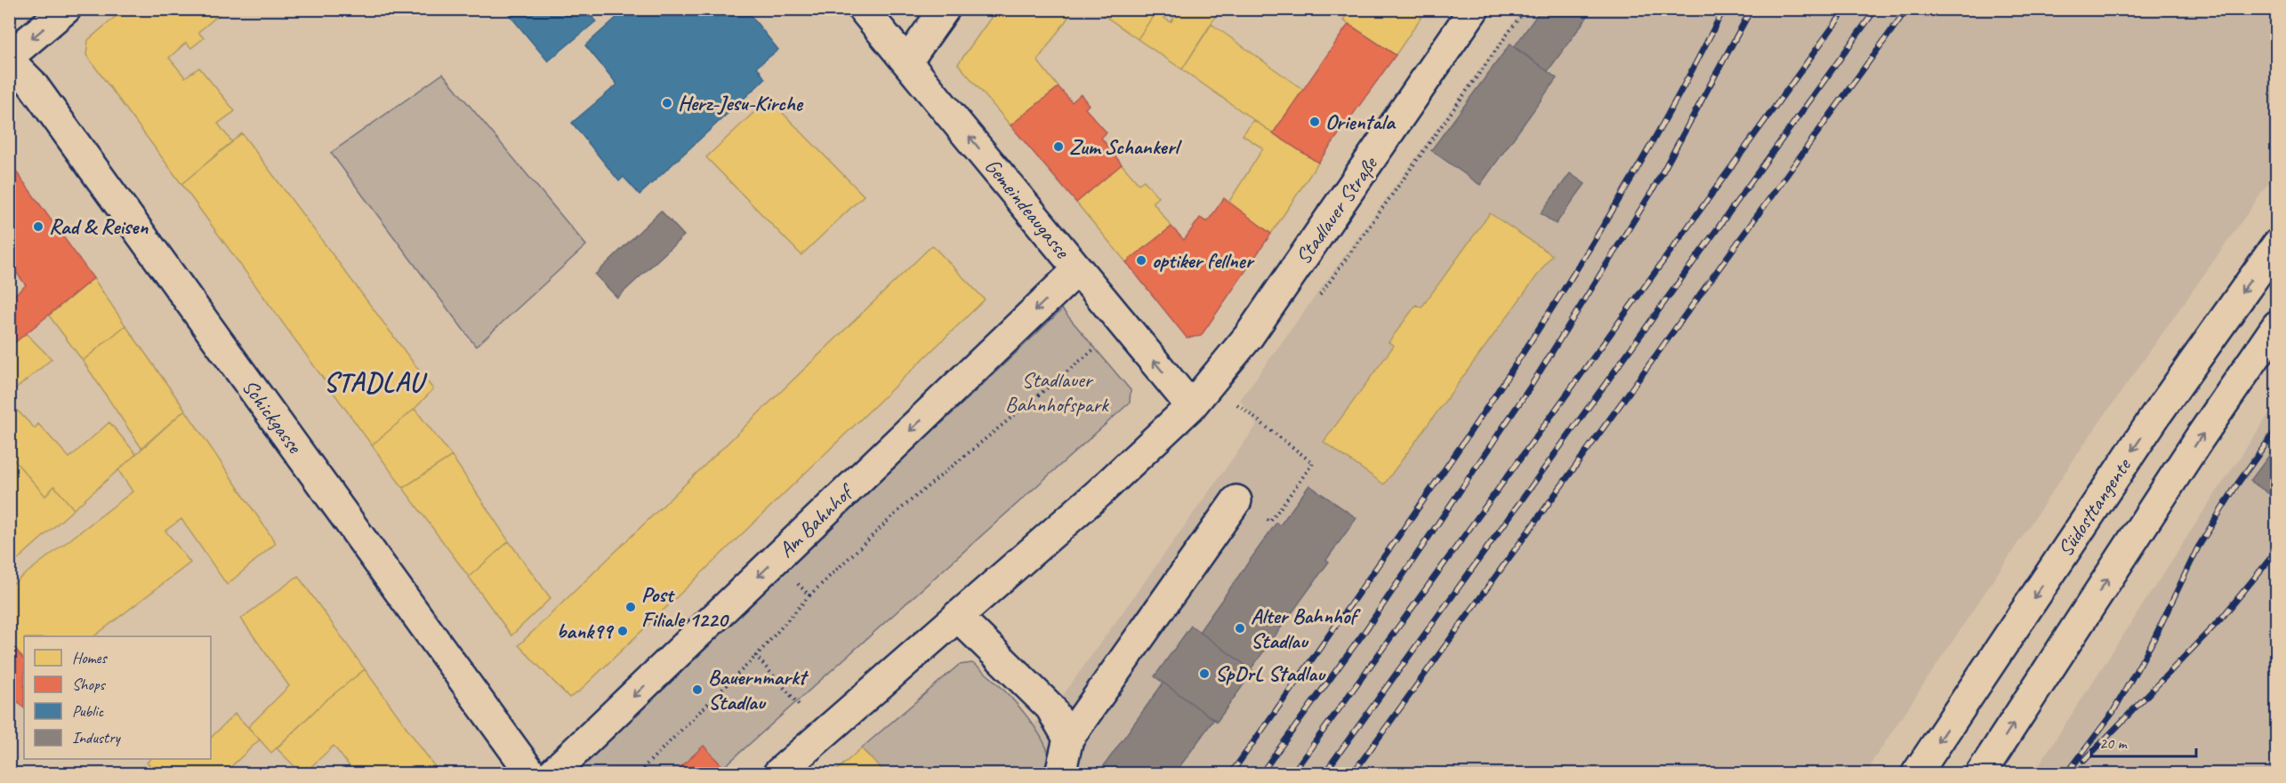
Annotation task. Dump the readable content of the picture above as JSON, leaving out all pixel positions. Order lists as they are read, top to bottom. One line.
{"streets":{"main road":["Gemeindeaugasse","Stadlauer Straße","Schickgasse","Südosttangente","Am Bahnhof"]},"crossings":[["Gemeindeaugasse","Stadlauer Straße"],["Gemeindeaugasse","Am Bahnhof"]],"one_way":["Gemeindeaugasse"],"districts":["STADLAU"],"parks":["Stadlauer Bahnhofspark"],"places":["Herz-Jesu-Kirche","Orientala","Zum Schankerl","Rad & Reisen","optiker fellner","Post Filiale 1220","Alter Bahnhof Stadlau","bank99","SpDrL Stadlau","Bauernmarkt Stadlau"],"legend":["Homes","Shops","Public","Industry"],"scale_bar":"20 m"}
